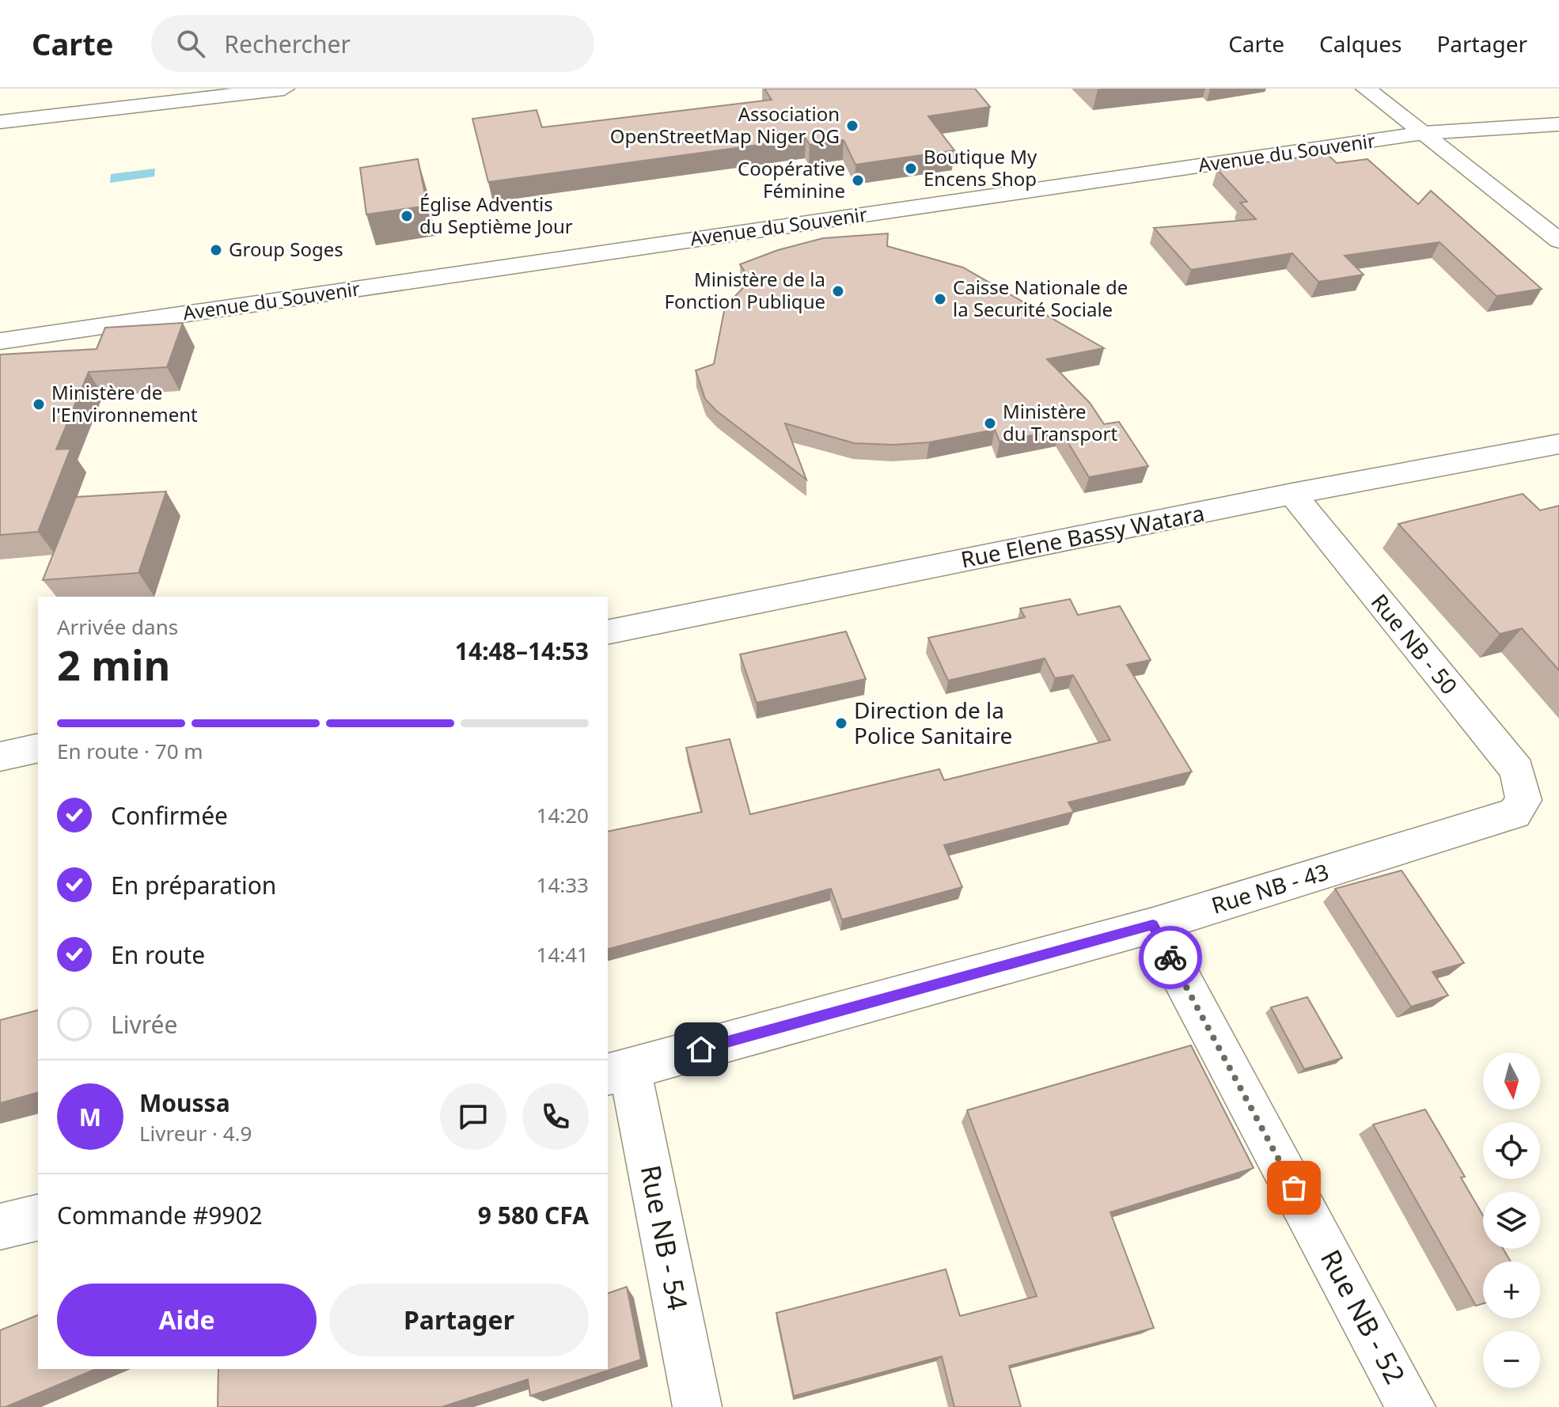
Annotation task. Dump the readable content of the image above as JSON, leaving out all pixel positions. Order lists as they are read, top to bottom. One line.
{"streets":{"main road":["Avenue du Souvenir","Rue Elene Bassy Watara","Rue NB - 50","Rue NB - 43","Rue NB - 54","Rue NB - 52"]},"crossings":[["Rue Elene Bassy Watara","Rue NB - 50"],["Rue NB - 50","Rue NB - 43"],["Rue NB - 43","Rue NB - 54"],["Rue NB - 43","Rue NB - 52"]],"places":["Association OpenStreetMap Niger QG","Boutique My Encens Shop","Coopérative Féminine","Église Adventis du Septième Jour","Group Soges","Ministère de la Fonction Publique","Caisse Nationale de la Securité Sociale","Ministère de l'Environnement","Ministère du Transport","Direction de la Police Sanitaire"],"north":"bottom","page":{"header":"Carte","search":"Rechercher","nav":["Carte","Calques","Partager"],"heading":["2 min","Arrivée dans","14:48–14:53"],"panel":["Moussa","Livreur · 4.9","Commande #9902","9 580 CFA"],"bar":"En route · 70 m","list":[["Confirmée","14:20"],["En préparation","14:33"],["En route","14:41"],"Livrée"],"map_buttons":["+","−"],"round":"M","buttons":["Aide","Partager"]}}
